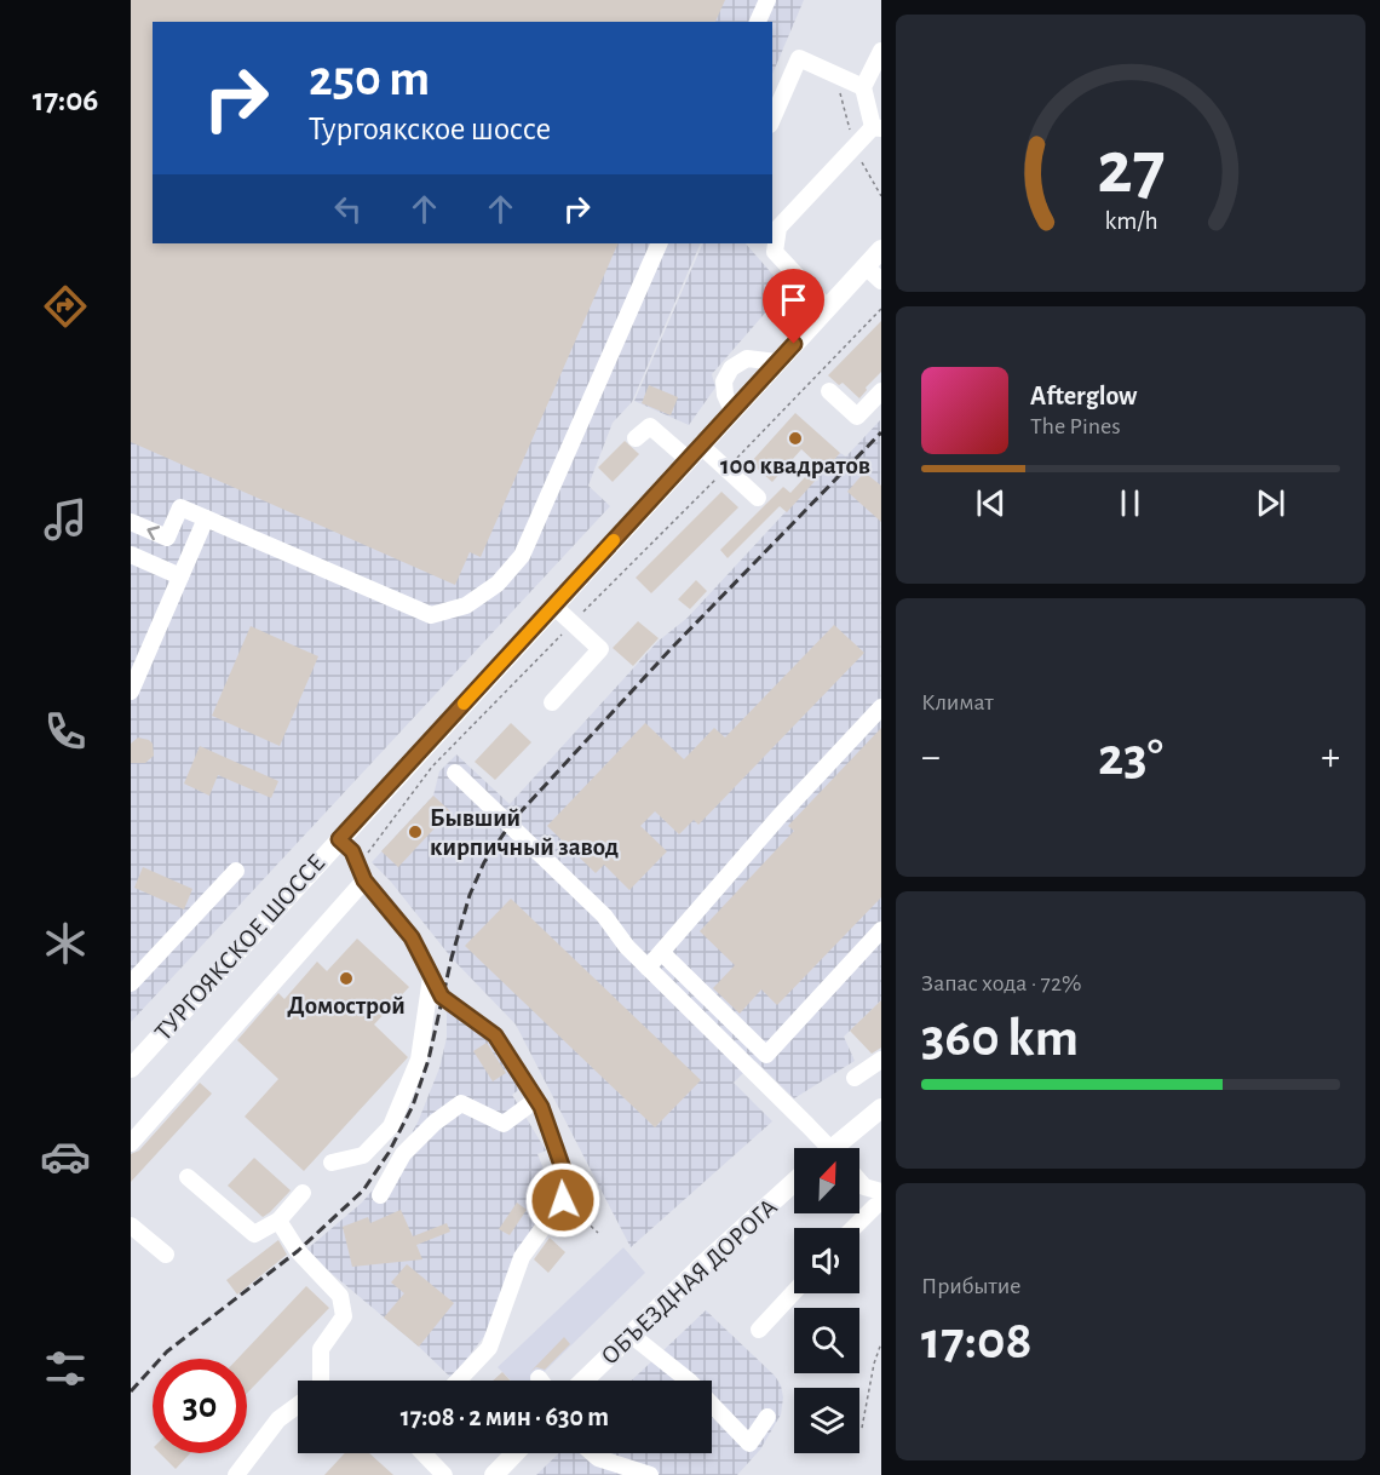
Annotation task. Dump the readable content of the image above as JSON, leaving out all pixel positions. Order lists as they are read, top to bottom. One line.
{"streets":{"main road":["ТУРГОЯКСКОЕ ШОССЕ","ОБЪЕЗДНАЯ ДОРОГА"]},"places":["100 квадратов","Бывший кирпичный завод","Домострой"],"north":"top right","page":{"tabs":"17:06","turn":["250 m","Тургоякское шоссе"],"song":["Afterglow","The Pines"],"tile":["Климат",["Запас хода · 72%","360 km"],["Прибытие","17:08"]],"heat":["−","23°","+"],"limit":"30","trip":"17:08 · 2 мин · 630 m","gauge":["27","km/h"]}}
